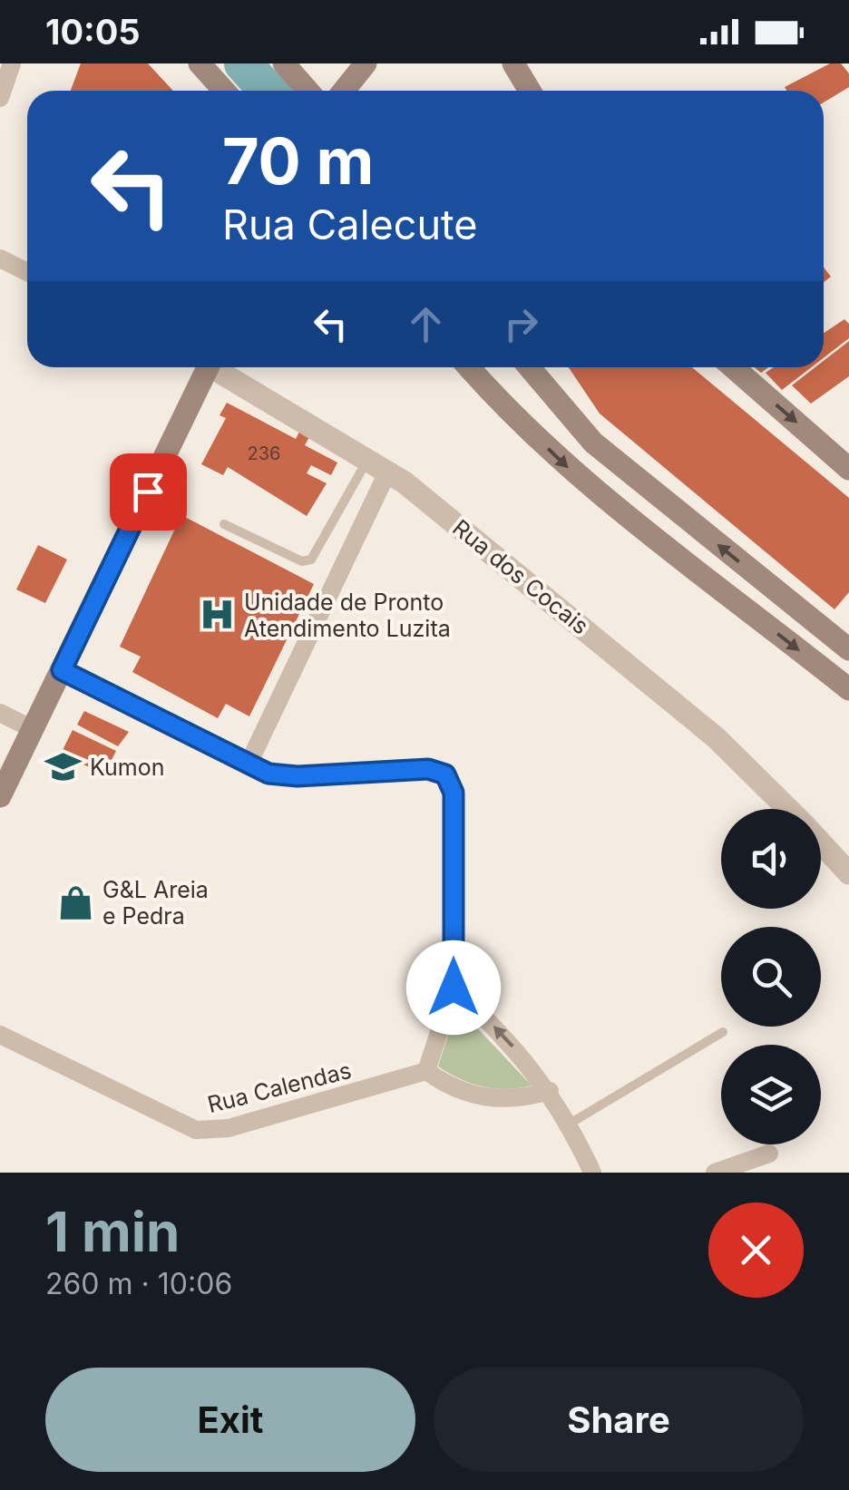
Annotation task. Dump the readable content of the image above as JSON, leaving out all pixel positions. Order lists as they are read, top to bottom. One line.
{"streets":{"street":["Rua dos Cocais","Rua Calendas"]},"places":{"hospital":["Unidade de Pronto Atendimento Luzita"],"school or university":["Kumon"],"shop":["G&L Areia e Pedra"]},"house_numbers":["236"],"page":{"status":"10:05","turn":["70 m","Rua Calecute"],"heading":["1 min","260 m · 10:06"],"buttons":["Exit","Share"]}}
